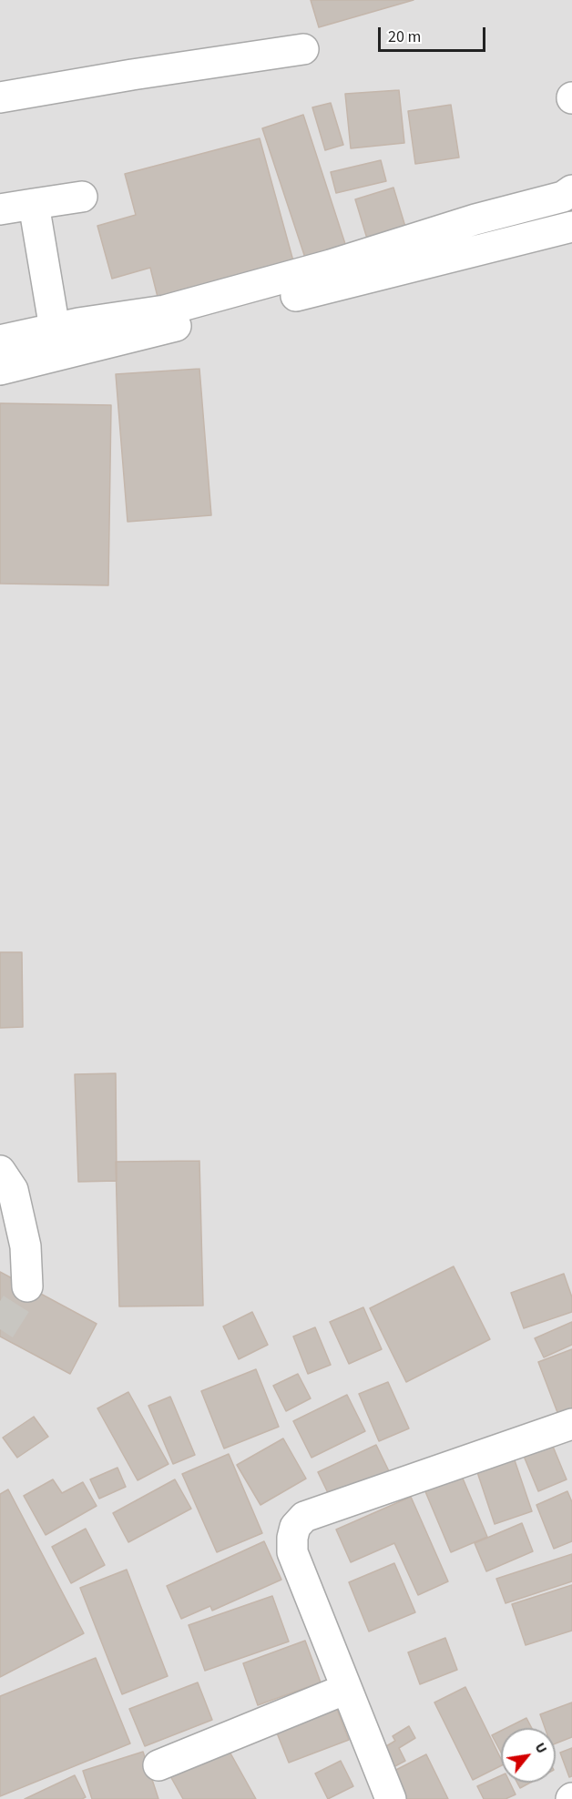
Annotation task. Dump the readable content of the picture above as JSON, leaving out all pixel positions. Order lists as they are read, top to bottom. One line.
{"scale_bar":"20 m","north":"top right"}
